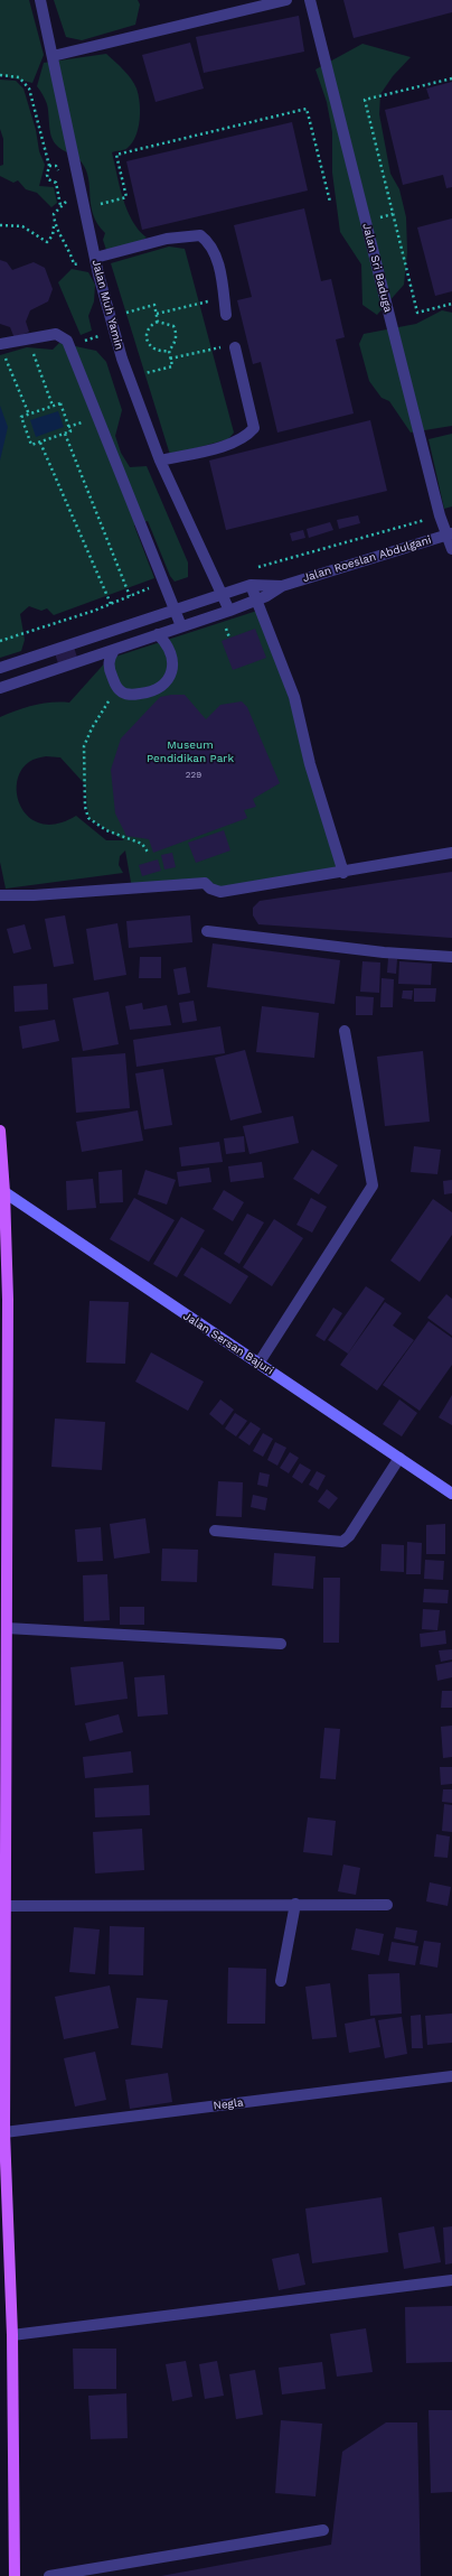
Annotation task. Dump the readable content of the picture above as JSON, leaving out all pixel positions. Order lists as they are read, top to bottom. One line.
{"streets":{"main road":["Jalan Sersan Bajuri"],"street":["Jalan Sri Baduga","Jalan Muh Yamin","Jalan Roeslan Abdulgani","Negla"]},"crossings":[["Jalan Sri Baduga","Jalan Roeslan Abdulgani"]],"parks":["Museum Pendidikan Park"],"house_numbers":["229"]}
